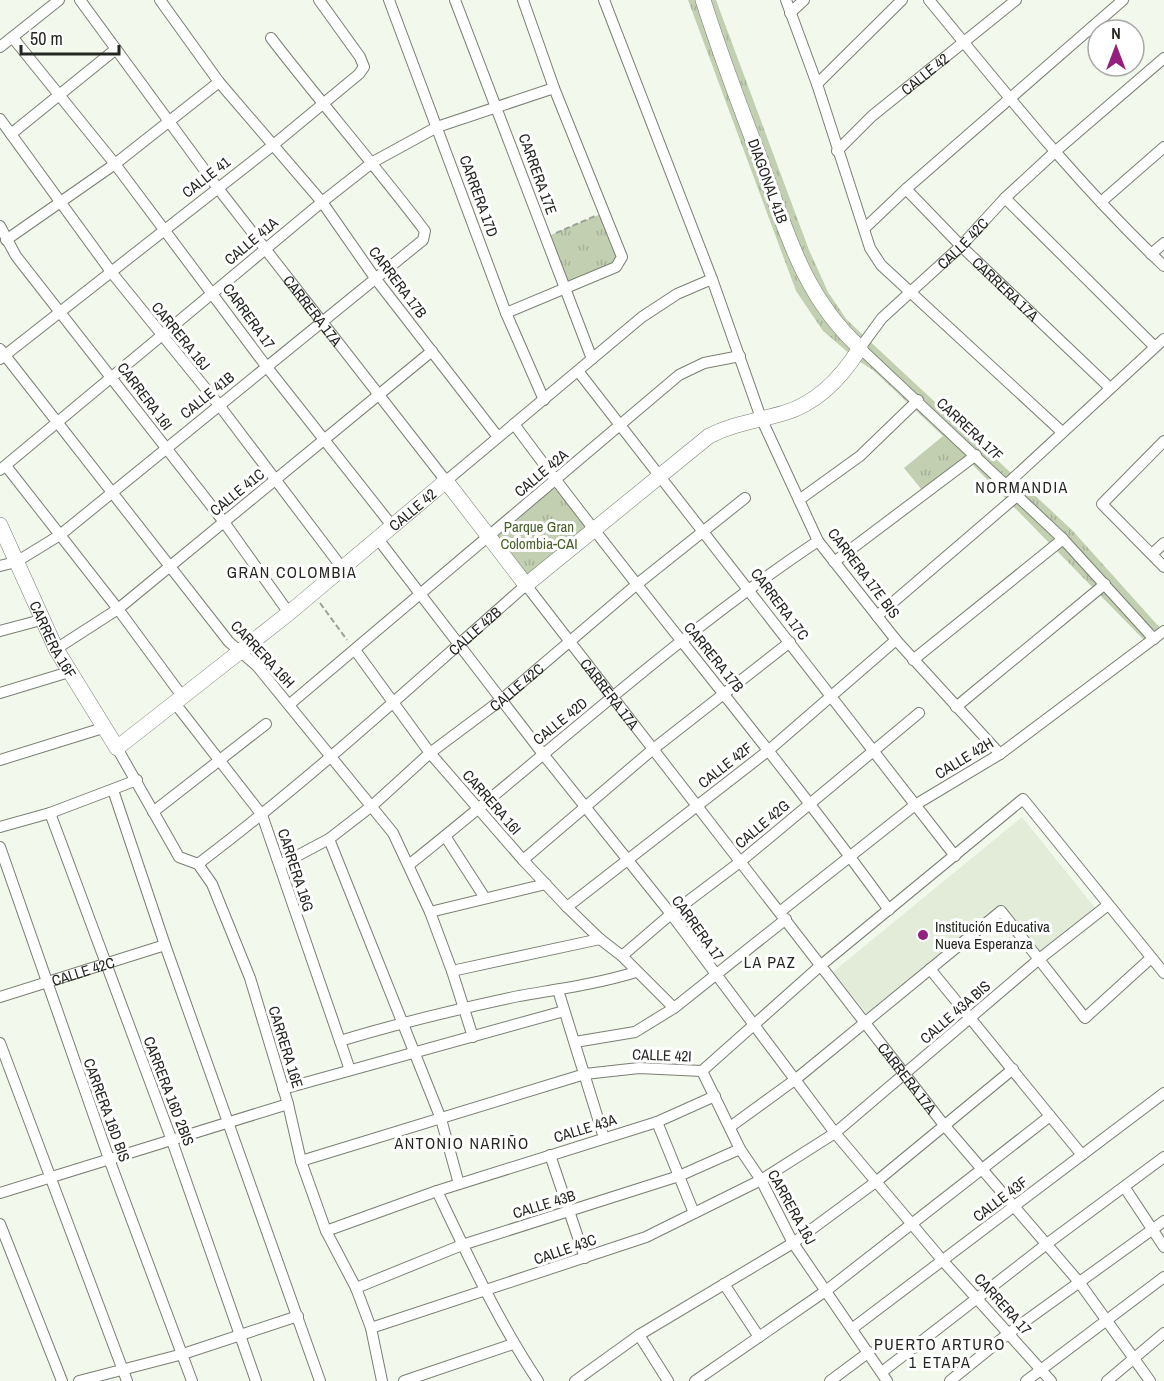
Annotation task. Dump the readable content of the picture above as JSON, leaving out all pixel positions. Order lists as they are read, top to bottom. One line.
{"streets":{"street":["CALLE 42","CARRERA 17E","CALLE 41","DIAGONAL 41B","CARRERA 17D","CALLE 41A","CALLE 42C","CARRERA 17B","CARRERA 17A","CARRERA 17","CARRERA 16J","CALLE 41B","CARRERA 16I","CARRERA 17F","CALLE 42A","CALLE 41C","CARRERA 17E BIS","CARRERA 17C","CALLE 42B","CARRERA 16F","CARRERA 16H","CALLE 42D","CALLE 42H","CALLE 42F","CALLE 42G","CARRERA 16G","CALLE 43A BIS","CARRERA 16E","CALLE 42I","CARRERA 16D 2BIS","CARRERA 16D BIS","CALLE 43A","CALLE 43F","CALLE 43B","CALLE 43C"]},"crossings":[["CALLE 42","CARRERA 17E"],["CALLE 42","CARRERA 17D"],["CALLE 42","CARRERA 17B"],["CALLE 42","CARRERA 17A"],["CALLE 42","CARRERA 17"],["CALLE 42","CARRERA 16J"],["CALLE 42","CARRERA 16I"],["CALLE 42","CARRERA 17E BIS"],["CALLE 42","CARRERA 17C"],["CALLE 42","CARRERA 16F"],["CALLE 42","CARRERA 16H"],["CALLE 42","CARRERA 16G"],["CALLE 42","CARRERA 16E"],["CARRERA 17E","CALLE 41A"],["CALLE 41","CARRERA 17B"],["CALLE 41","CARRERA 17A"],["CALLE 41","CARRERA 17"],["CALLE 41","CARRERA 16J"],["CALLE 41","CARRERA 16I"],["CALLE 41","CARRERA 16H"],["DIAGONAL 41B","CALLE 42C"],["DIAGONAL 41B","CARRERA 17F"],["CARRERA 17D","CALLE 41A"],["CALLE 41A","CARRERA 17B"],["CALLE 41A","CARRERA 17A"],["CALLE 41A","CARRERA 17"],["CALLE 41A","CARRERA 16J"],["CALLE 41A","CALLE 41B"],["CALLE 41A","CARRERA 16I"],["CALLE 41A","CARRERA 16H"],["CALLE 41A","CARRERA 16G"],["CALLE 42C","CARRERA 17B"],["CALLE 42C","CARRERA 17A"],["CALLE 42C","CARRERA 17"],["CALLE 42C","CARRERA 16I"],["CALLE 42C","CARRERA 17F"],["CALLE 42C","CARRERA 17E BIS"],["CALLE 42C","CARRERA 17C"],["CALLE 42C","CALLE 42B"],["CALLE 42C","CARRERA 16H"],["CALLE 42C","CARRERA 16G"],["CALLE 42C","CARRERA 16D 2BIS"],["CALLE 42C","CARRERA 16D BIS"],["CARRERA 17B","CALLE 41B"],["CARRERA 17B","CALLE 42A"],["CARRERA 17B","CALLE 41C"],["CARRERA 17B","CALLE 42B"],["CARRERA 17B","CALLE 42D"],["CARRERA 17B","CALLE 42H"],["CARRERA 17B","CALLE 42F"],["CARRERA 17B","CALLE 42G"],["CARRERA 17B","CALLE 42I"],["CARRERA 17A","CALLE 41B"],["CARRERA 17A","CALLE 42A"],["CARRERA 17A","CALLE 41C"],["CARRERA 17A","CALLE 42B"],["CARRERA 17A","CALLE 42D"],["CARRERA 17A","CALLE 42H"],["CARRERA 17A","CALLE 42F"],["CARRERA 17A","CALLE 42G"],["CARRERA 17A","CALLE 43A BIS"],["CARRERA 17A","CALLE 42I"],["CARRERA 17A","CALLE 43F"],["CARRERA 17","CALLE 41B"],["CARRERA 17","CALLE 42A"],["CARRERA 17","CALLE 41C"],["CARRERA 17","CALLE 42B"],["CARRERA 17","CALLE 42D"],["CARRERA 17","CALLE 42H"],["CARRERA 17","CALLE 42F"],["CARRERA 17","CALLE 42G"],["CARRERA 17","CALLE 43A BIS"],["CARRERA 17","CALLE 42I"],["CARRERA 17","CALLE 43F"],["CARRERA 16J","CALLE 41B"],["CARRERA 16J","CALLE 41C"],["CARRERA 16J","CALLE 43A BIS"],["CARRERA 16J","CALLE 42I"],["CARRERA 16J","CALLE 43A"],["CARRERA 16J","CALLE 43F"],["CARRERA 16J","CALLE 43B"],["CARRERA 16J","CALLE 43C"],["CALLE 41B","CARRERA 16I"],["CALLE 41B","CARRERA 16F"],["CALLE 41B","CARRERA 16H"],["CALLE 41B","CARRERA 16G"],["CARRERA 16I","CALLE 42A"],["CARRERA 16I","CALLE 41C"],["CARRERA 16I","CALLE 42B"],["CARRERA 16I","CALLE 42D"],["CARRERA 16I","CALLE 42H"],["CARRERA 16I","CALLE 42F"],["CARRERA 16I","CALLE 42G"],["CARRERA 17F","CALLE 42H"],["CALLE 42A","CARRERA 17E BIS"],["CALLE 42A","CARRERA 17C"],["CALLE 42A","CARRERA 16H"],["CALLE 41C","CARRERA 16F"],["CALLE 41C","CARRERA 16H"],["CALLE 41C","CARRERA 16G"],["CARRERA 17E BIS","CALLE 42B"],["CARRERA 17E BIS","CALLE 42D"],["CARRERA 17E BIS","CALLE 42H"],["CARRERA 17E BIS","CALLE 42F"],["CARRERA 17C","CALLE 42B"],["CARRERA 17C","CALLE 42D"],["CARRERA 17C","CALLE 42H"],["CARRERA 17C","CALLE 42F"],["CARRERA 17C","CALLE 42G"],["CARRERA 17C","CALLE 42I"],["CALLE 42B","CARRERA 16H"],["CALLE 42B","CARRERA 16G"],["CALLE 42B","CARRERA 16E"],["CARRERA 16F","CARRERA 16E"],["CARRERA 16H","CALLE 42D"],["CALLE 43A BIS","CALLE 42I"],["CALLE 43A BIS","CALLE 43C"],["CARRERA 16E","CALLE 42I"],["CARRERA 16E","CALLE 43A"],["CARRERA 16E","CALLE 43B"],["CARRERA 16E","CALLE 43C"]],"districts":["NORMANDIA","GRAN COLOMBIA","LA PAZ","ANTONIO NARIÑO","PUERTO ARTURO 1 ETAPA"],"parks":["Parque Gran Colombia-CAI"],"places":["Institución Educativa Nueva Esperanza"],"scale_bar":"50 m","north":"top"}
